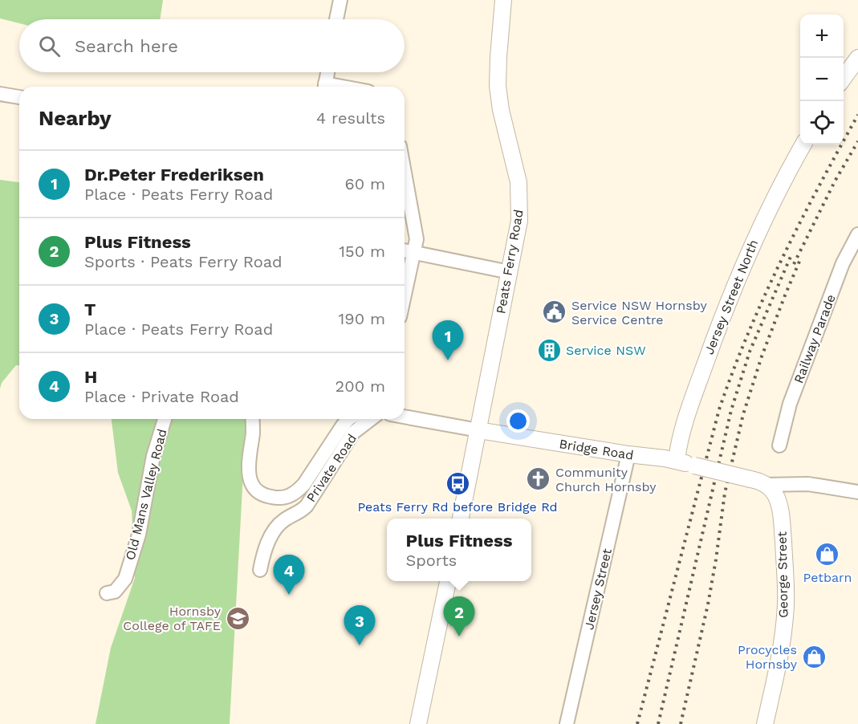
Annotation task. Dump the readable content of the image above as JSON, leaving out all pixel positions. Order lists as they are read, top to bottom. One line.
{"streets":{"main road":["Peats Ferry Road","Jersey Street North","Bridge Road","George Street"],"street":["Railway Parade","Private Road","Old Mans Valley Road","Jersey Street"]},"crossings":[["Peats Ferry Road","Bridge Road"],["Jersey Street North","Bridge Road"],["Bridge Road","George Street"],["Bridge Road","Jersey Street"]],"places":{"public building":["Service NSW Hornsby Service Centre"],"building":["Service NSW"],"church":["Community Church Hornsby"],"bus stop":["Peats Ferry Rd before Bridge Rd"],"shop":["Petbarn","Procycles Hornsby"],"school or university":["Hornsby College of TAFE"]},"page":{"map_buttons":["+","−"],"search":"Search here","heading":["Nearby","4 results"],"list":[{"mark":"1","name":"Dr.Peter Frederiksen","note":"Place · Peats Ferry Road","value":"60 m"},{"mark":"2","name":"Plus Fitness","note":"Sports · Peats Ferry Road","value":"150 m"},{"mark":"3","name":"T","note":"Place · Peats Ferry Road","value":"190 m"},{"mark":"4","name":"H","note":"Place · Private Road","value":"200 m"}],"pins":["1","4","2","3"],"popup":["Plus Fitness","Sports"]}}
